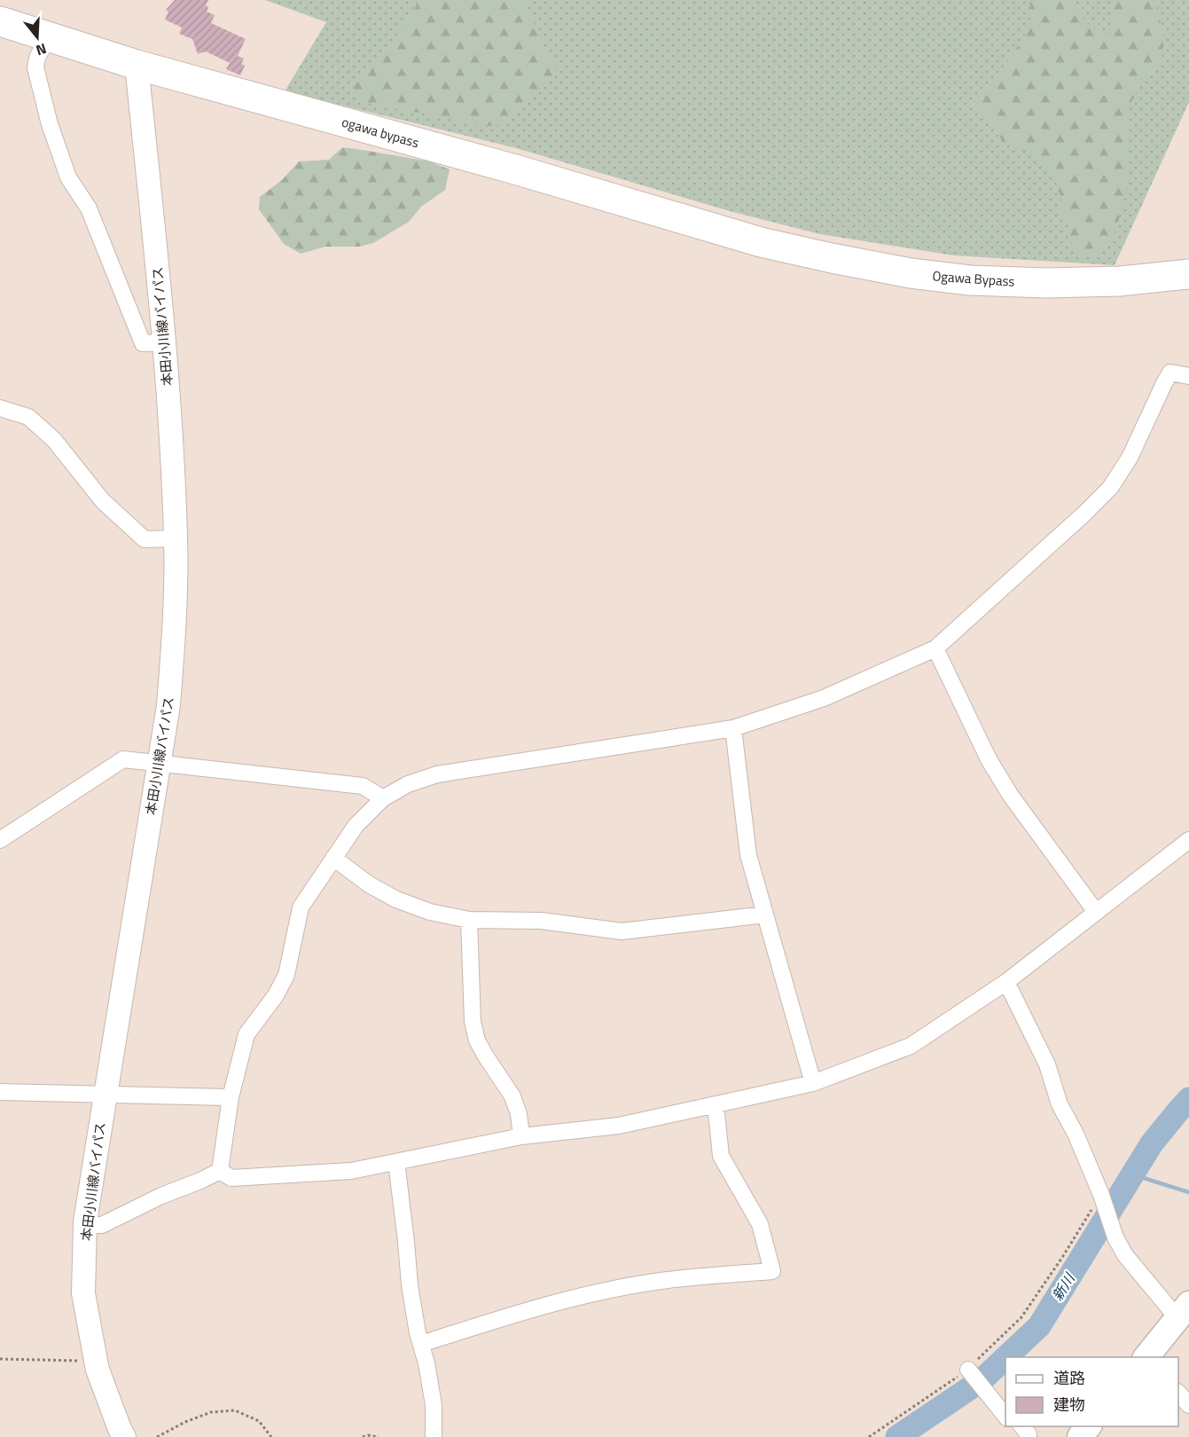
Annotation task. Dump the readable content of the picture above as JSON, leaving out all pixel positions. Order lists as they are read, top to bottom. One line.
{"streets":{"highway":["Ogawa Bypass"],"main road":["本田小川線バイパス"]},"crossings":[["Ogawa Bypass","本田小川線バイパス"]],"water":["新川"],"legend":["道路","建物"],"north":"bottom"}
